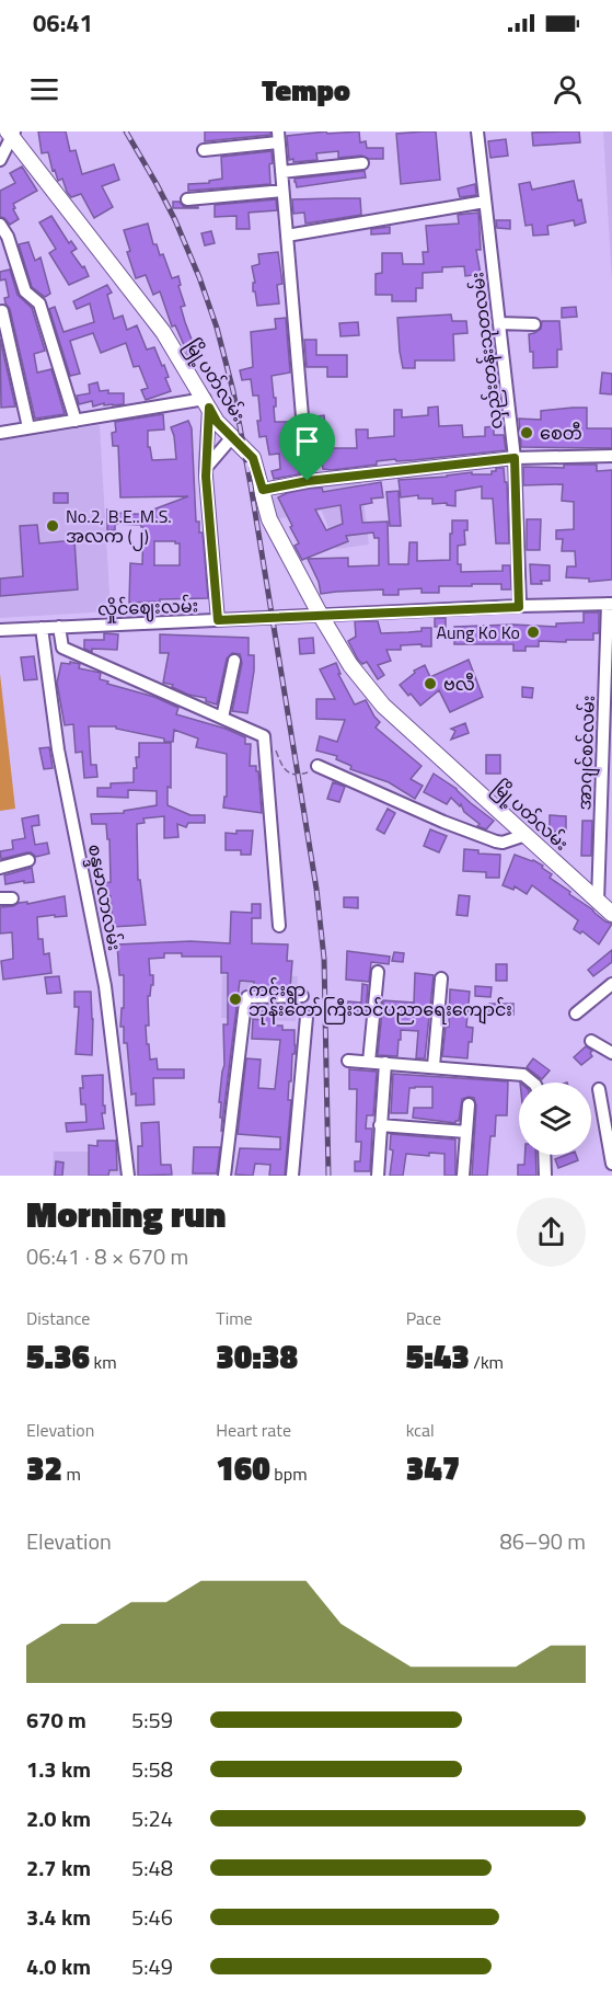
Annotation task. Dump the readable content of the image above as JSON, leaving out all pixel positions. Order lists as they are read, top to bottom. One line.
{"streets":{"main road":["မြို့ပတ်လမ်း"],"street":["လှည်းတန်းသုတလမ်း","လှိုင်ဈေးလမ်း","အာဂျင်စင်လမ်း","စန္ဒမာလာလမ်း"]},"crossings":[["လှည်းတန်းသုတလမ်း","လှိုင်ဈေးလမ်း"],["မြို့ပတ်လမ်း","လှိုင်ဈေးလမ်း"],["မြို့ပတ်လမ်း","အာဂျင်စင်လမ်း"],["လှိုင်ဈေးလမ်း","အာဂျင်စင်လမ်း"],["လှိုင်ဈေးလမ်း","စန္ဒမာလာလမ်း"]],"places":["စေတီ","No.2, B.E..M.S. အလက (၂)","Aung Ko Ko","ဗလီ","ကင်းရွာ ဘုန်းတော်ကြီးသင်ပညာရေးကျောင်း"],"page":{"status":"06:41","header":"Tempo","heading":["Morning run","06:41 · 8 × 670 m"],"stats":[["Distance","5.36 km"],["Time","30:38"],["Pace","5:43 /km"],["Elevation","32 m"],["Heart rate","160 bpm"],["kcal","347"]],"chart":["Elevation","86–90 m"],"list":[{"name":"670 m","note":"5:59"},{"name":"1.3 km","note":"5:58"},{"name":"2.0 km","note":"5:24"},{"name":"2.7 km","note":"5:48"},{"name":"3.4 km","note":"5:46"},{"name":"4.0 km","note":"5:49"}]}}
